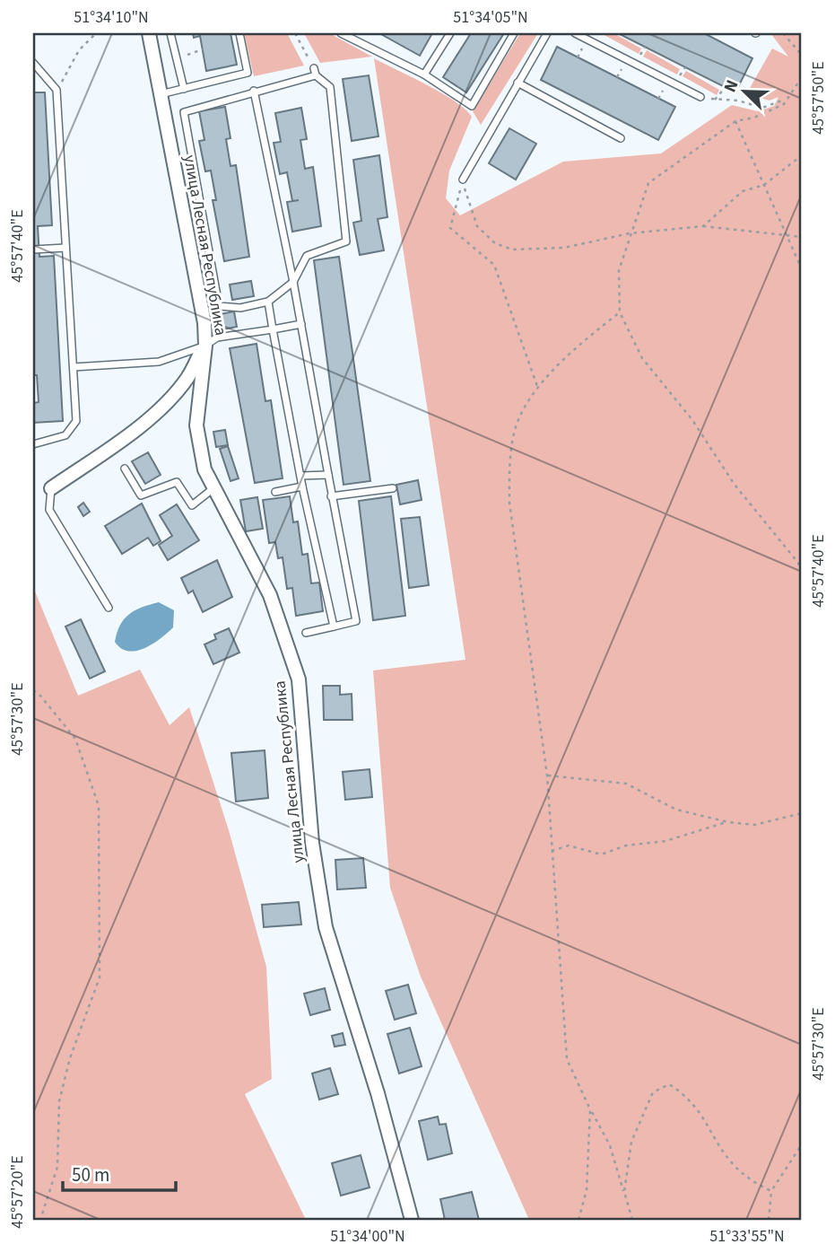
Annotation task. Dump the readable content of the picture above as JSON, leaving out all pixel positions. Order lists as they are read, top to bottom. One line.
{"streets":{"street":["улица Лесная Республика"]},"scale_bar":"50 m","north":"top left","coordinates":["51°34'10\"N","51°34'05\"N","45°57'50\"E","45°57'40\"E","45°57'30\"E","45°57'20\"E","51°34'00\"N","51°33'55\"N"]}
